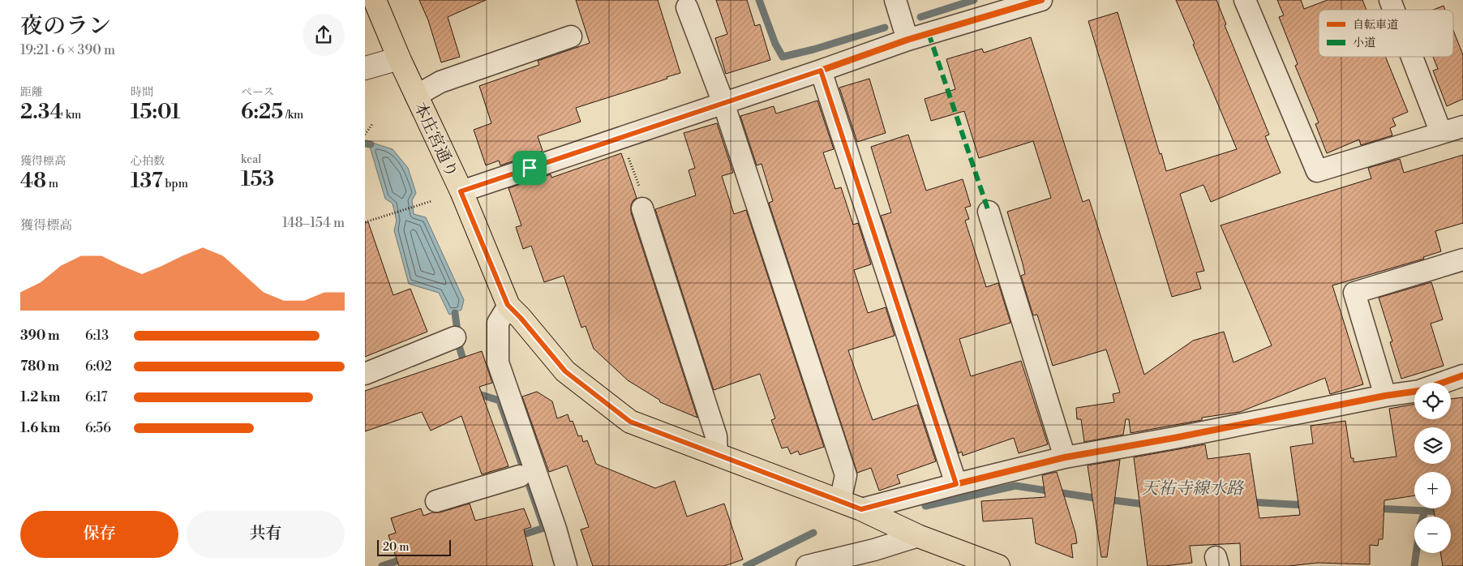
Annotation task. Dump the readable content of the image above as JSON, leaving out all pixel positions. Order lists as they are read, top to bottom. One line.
{"streets":{"main road":["本庄宮通り"]},"water":["天祐寺線水路"],"legend":["自転車道","小道"],"scale_bar":"20 m","page":{"heading":["夜のラン","19:21 · 6 × 390 m"],"stats":[["距離","2.34 km"],["時間","15:01"],["ペース","6:25 /km"],["獲得標高","48 m"],["心拍数","137 bpm"],["kcal","153"]],"chart":["獲得標高","148–154 m"],"list":[{"name":"390 m","note":"6:13"},{"name":"780 m","note":"6:02"},{"name":"1.2 km","note":"6:17"},{"name":"1.6 km","note":"6:56"}],"map_buttons":["+","−"],"buttons":["保存","共有"],"scale":"20 m"}}
